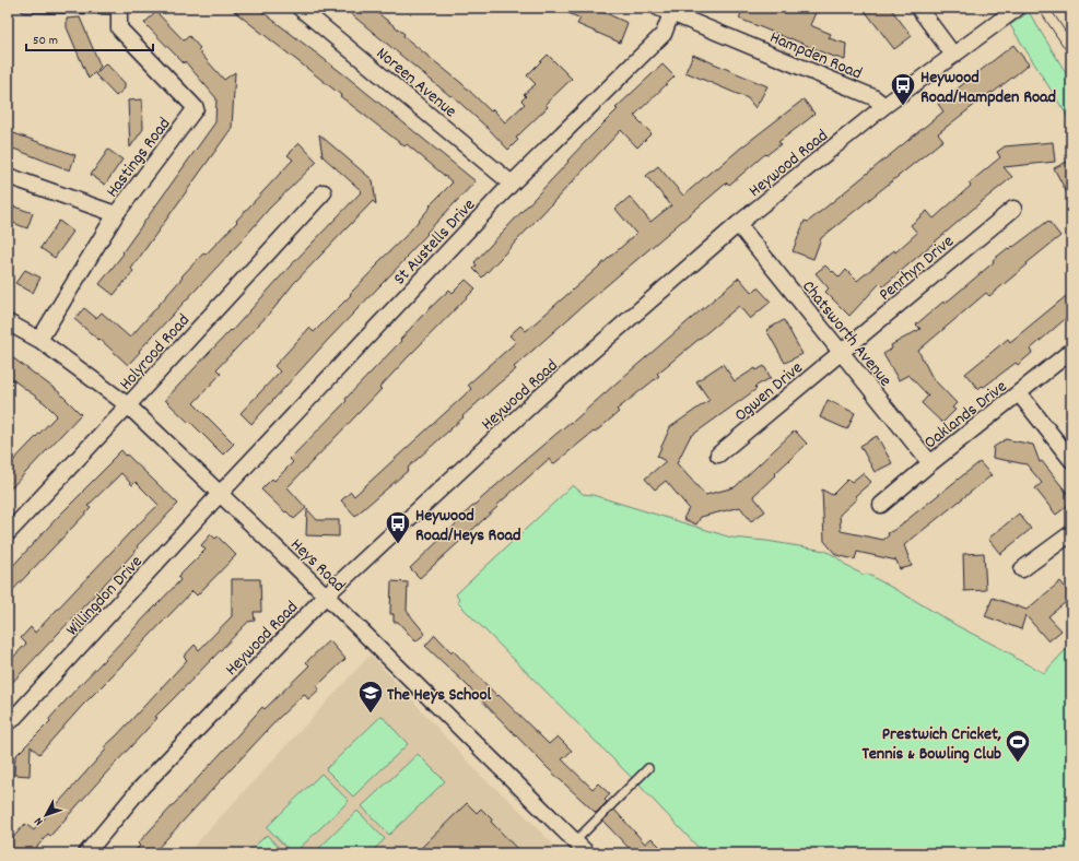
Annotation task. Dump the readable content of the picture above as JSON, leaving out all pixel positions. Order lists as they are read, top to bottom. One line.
{"streets":{"street":["Hampden Road","Noreen Avenue","Hastings Road","Heywood Road","St Austells Drive","Penrhyn Drive","Chatsworth Avenue","Holyrood Road","Ogwen Drive","Oaklands Drive","Heys Road","Willingdon Drive"]},"crossings":[["Hampden Road","Heywood Road"],["Hampden Road","St Austells Drive"],["Noreen Avenue","St Austells Drive"],["Hastings Road","Heys Road"],["Heywood Road","Chatsworth Avenue"],["Heywood Road","Heys Road"],["St Austells Drive","Heys Road"],["St Austells Drive","Willingdon Drive"],["Penrhyn Drive","Chatsworth Avenue"],["Penrhyn Drive","Ogwen Drive"],["Chatsworth Avenue","Ogwen Drive"],["Chatsworth Avenue","Oaklands Drive"],["Holyrood Road","Heys Road"],["Heys Road","Willingdon Drive"]],"places":{"bus stop":["Heywood Road/Hampden Road","Heywood Road/Heys Road"],"school or university":["The Heys School"],"sports":["Prestwich Cricket, Tennis & Bowling Club"]},"scale_bar":"50 m","north":"bottom left"}
